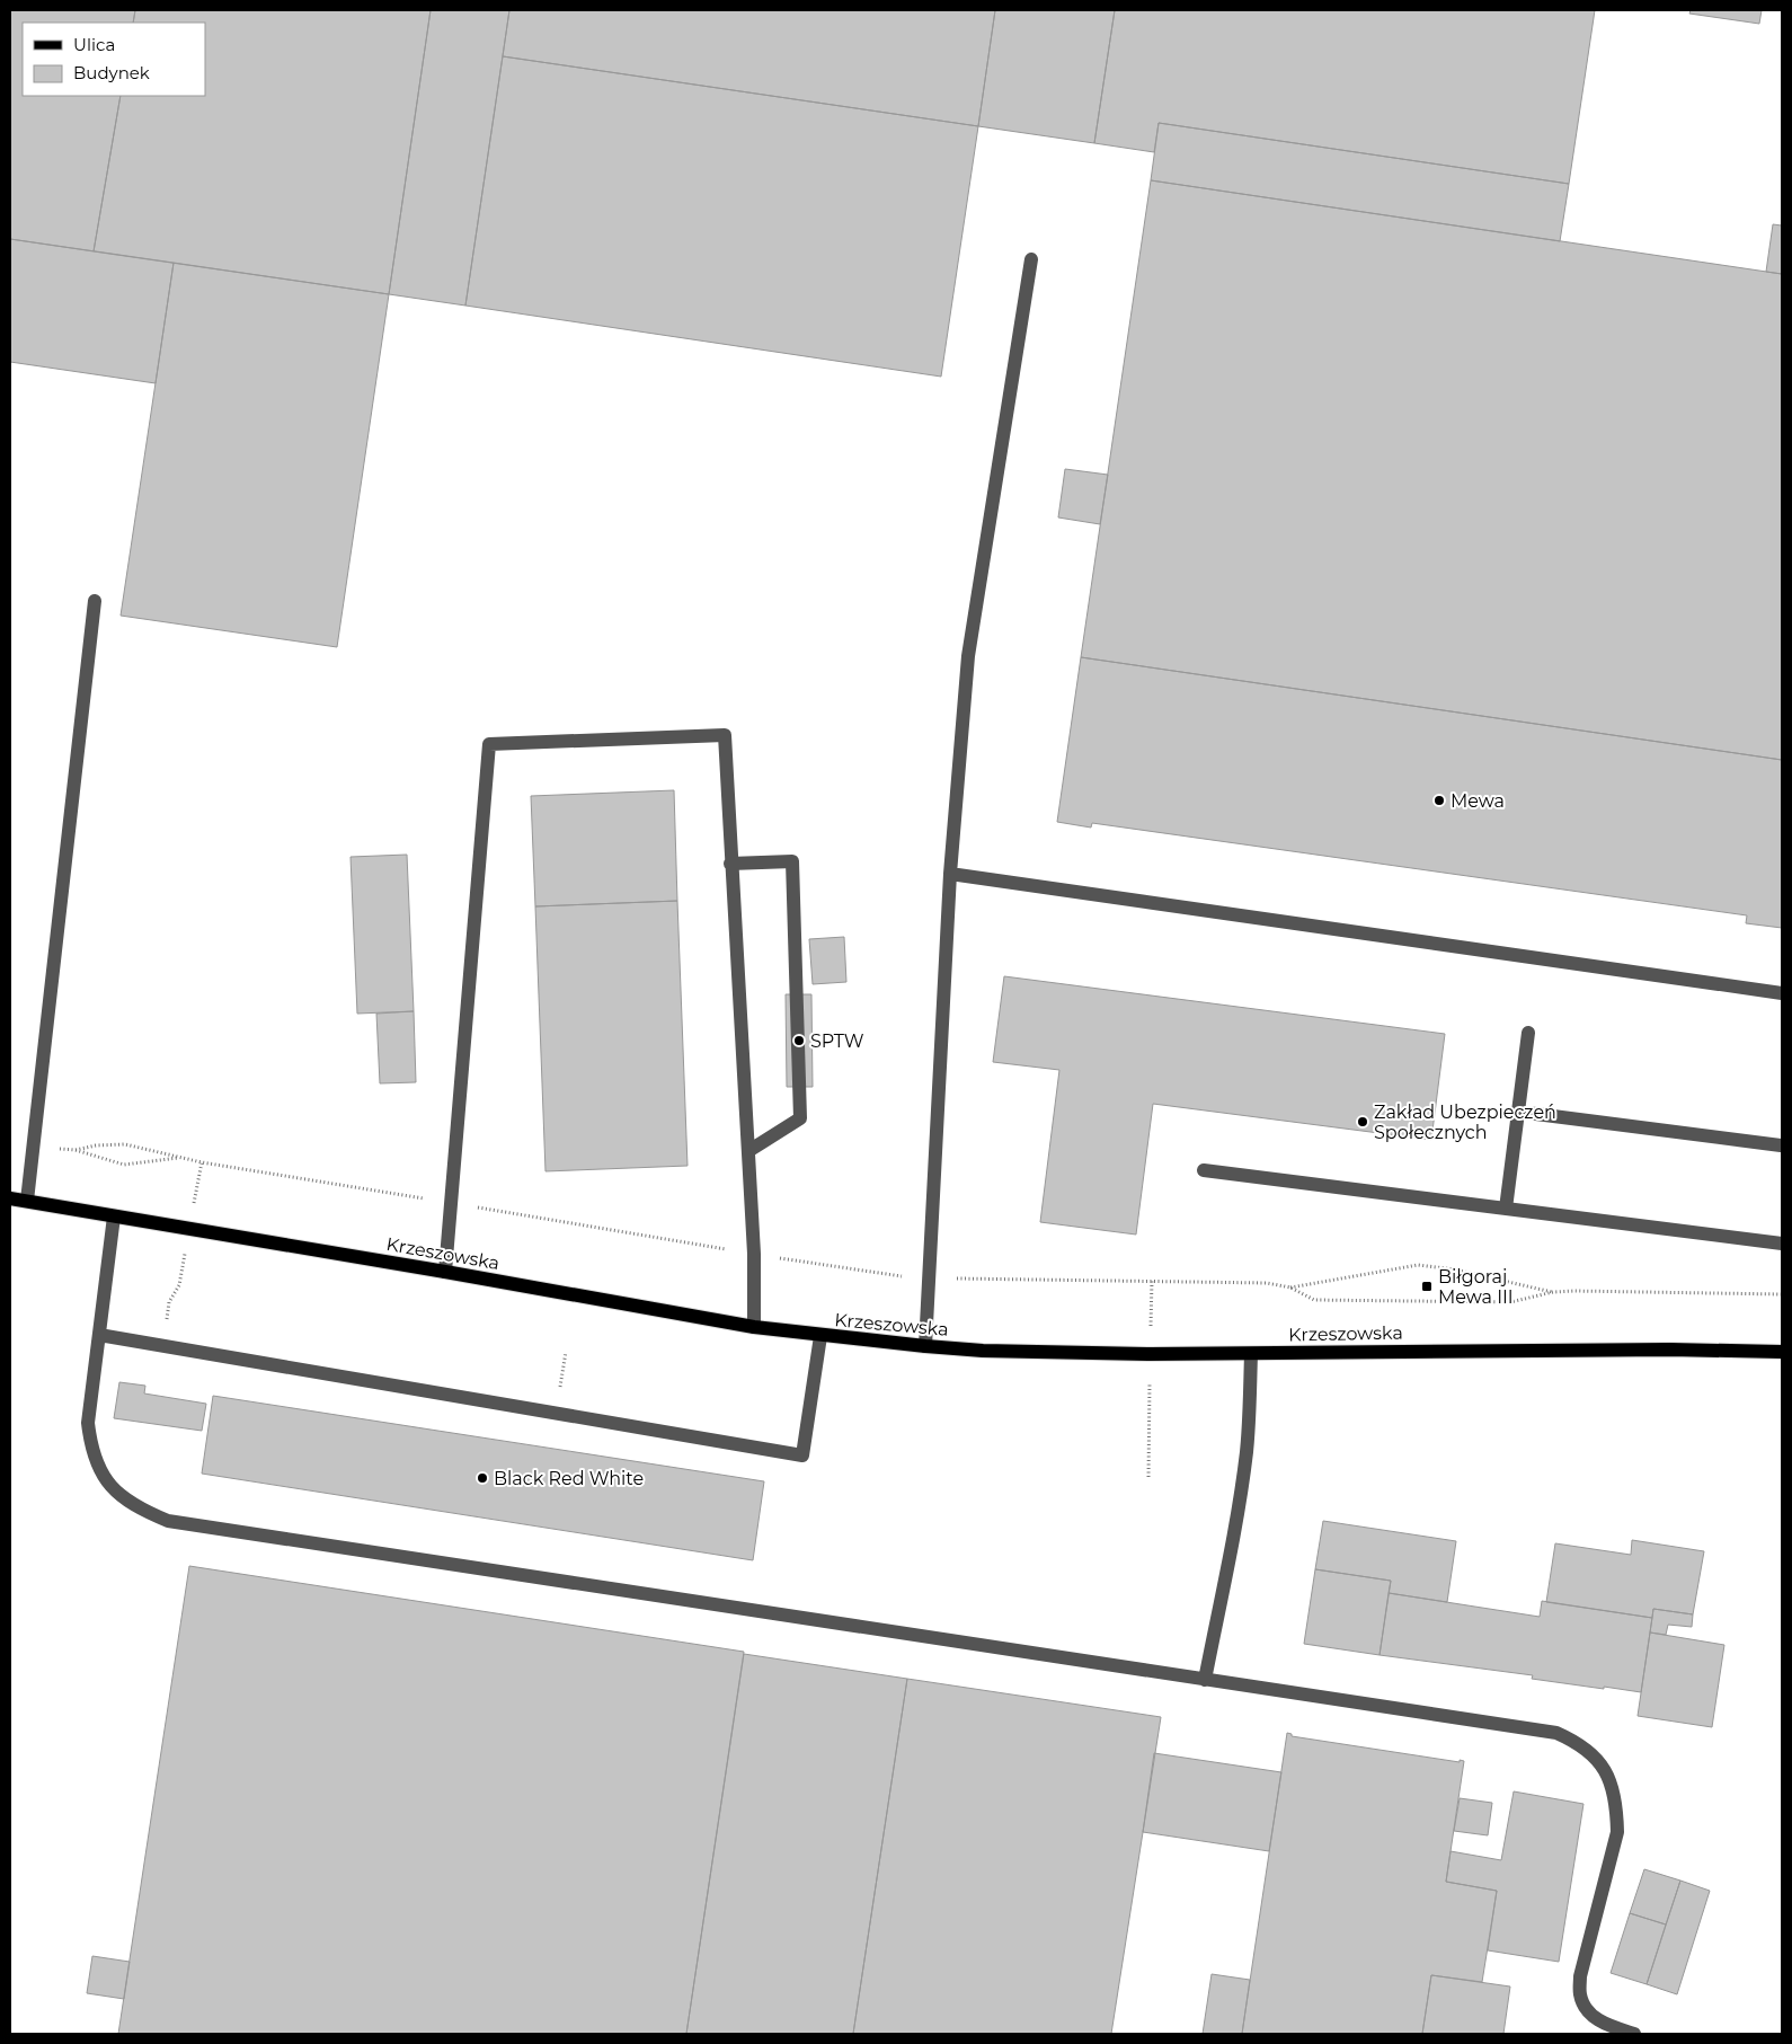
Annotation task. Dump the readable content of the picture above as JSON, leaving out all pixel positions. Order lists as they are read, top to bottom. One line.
{"streets":{"main road":["Krzeszowska"]},"places":{"other":["Mewa","SPTW","Zakład Ubezpieczeń Społecznych","Black Red White"],"transit":["Biłgoraj Mewa III"]},"legend":["Ulica","Budynek"]}
